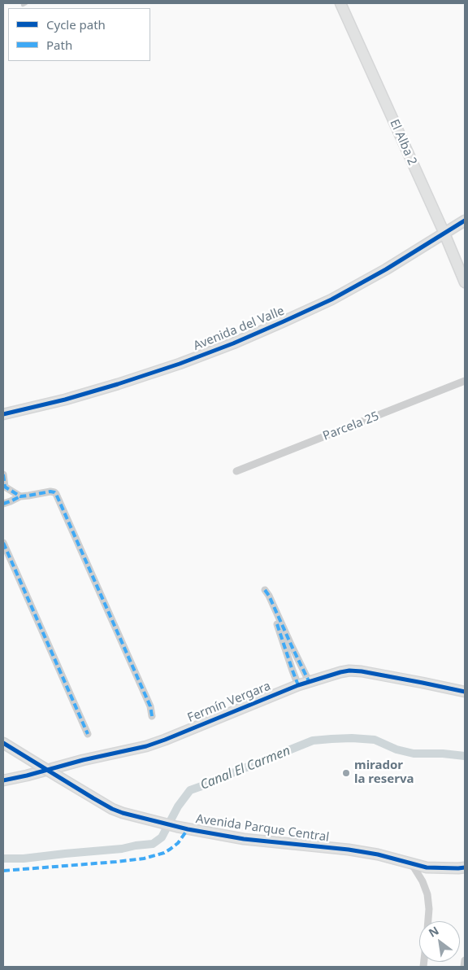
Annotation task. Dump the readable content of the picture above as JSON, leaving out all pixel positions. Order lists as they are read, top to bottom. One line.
{"streets":{"street":["El Alba 2","Avenida del Valle","Parcela 25","Fermín Vergara","Avenida Parque Central"]},"crossings":[["El Alba 2","Avenida del Valle"]],"water":["Canal El Carmen"],"places":["mirador la reserva"],"legend":["Cycle path","Path"],"north":"top left"}
